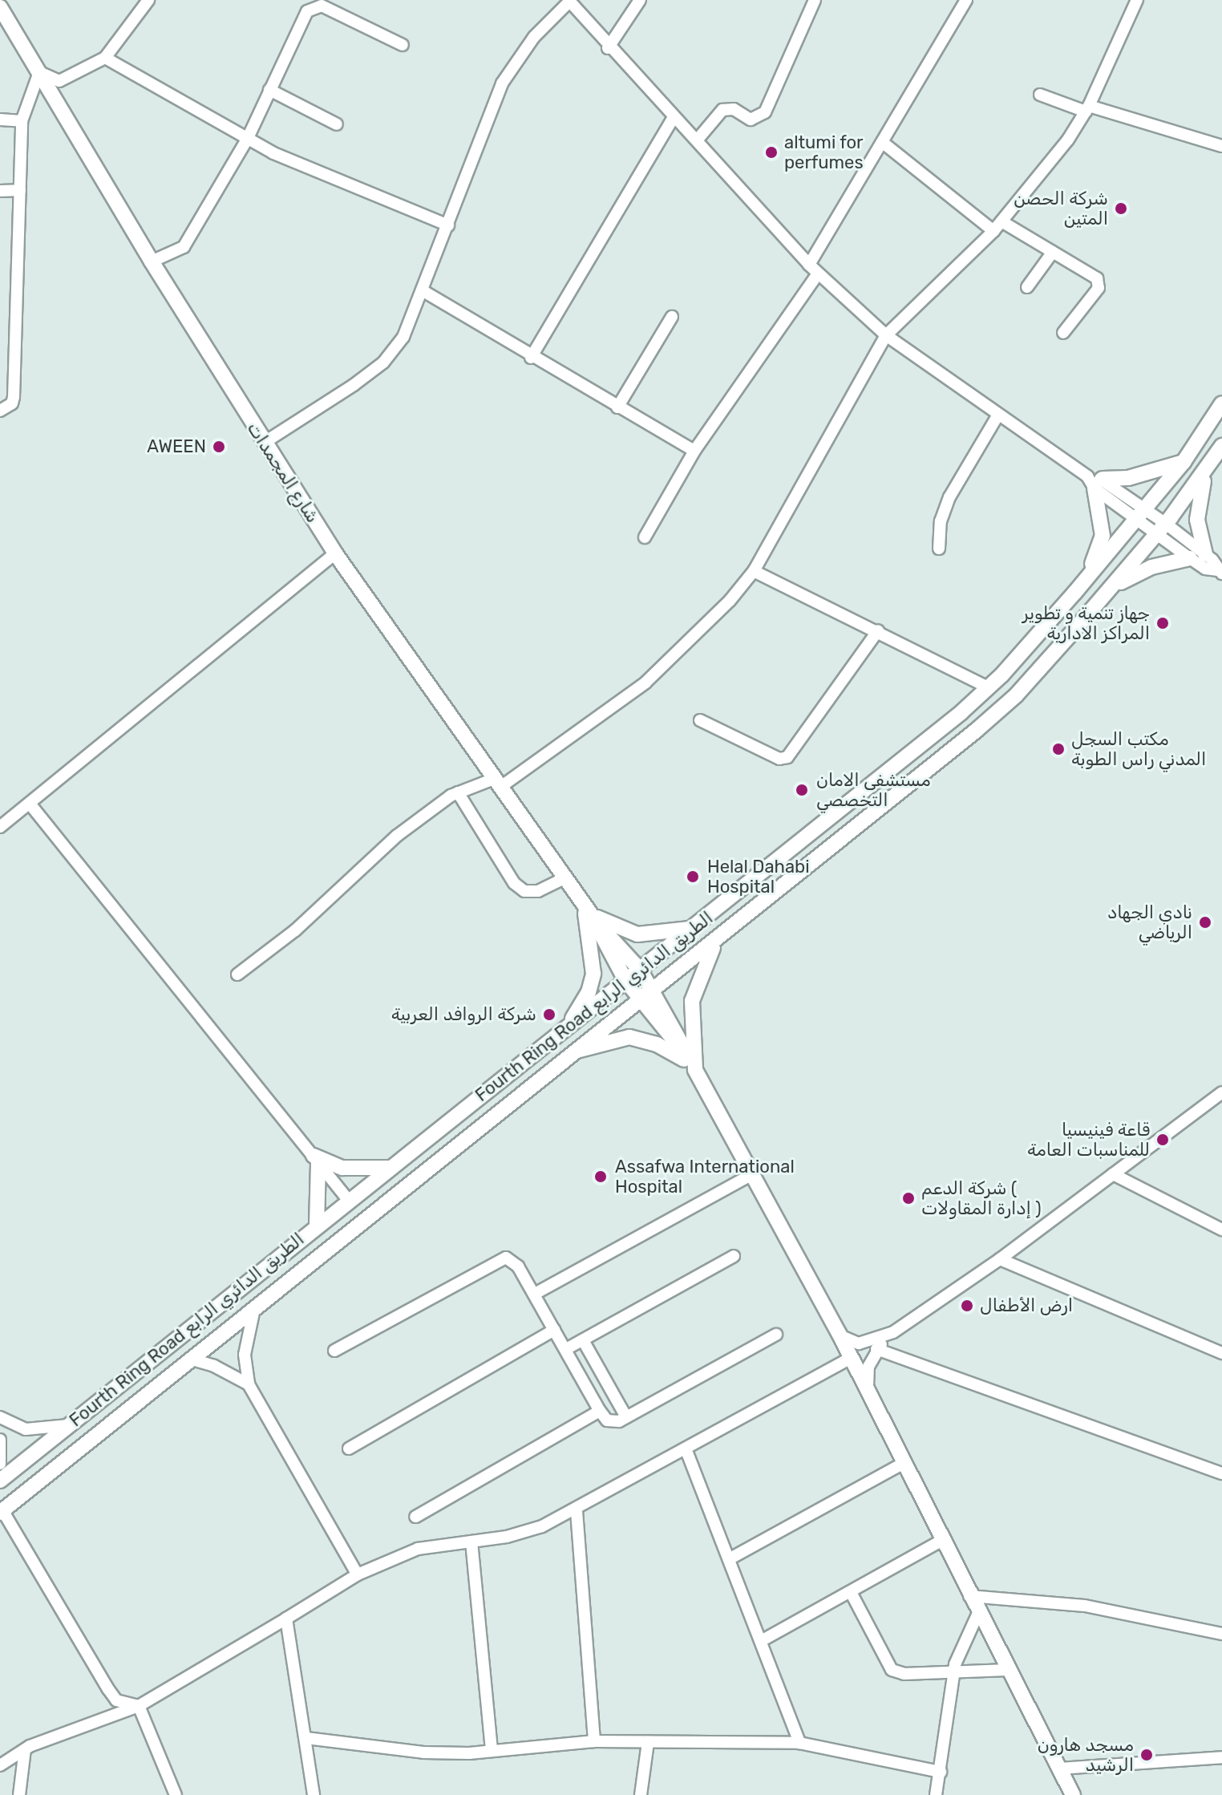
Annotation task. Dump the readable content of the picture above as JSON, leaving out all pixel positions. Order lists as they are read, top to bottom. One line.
{"streets":{"main road":["شارع المجمدات","Fourth Ring Road الطريق الدائري الرابع"]},"crossings":[["شارع المجمدات","Fourth Ring Road الطريق الدائري الرابع"]],"places":["altumi for perfumes","شركة الحصن المتين","AWEEN","جهاز تنمية و تطوير المراكز الادارية","مكتب السجل المدني راس الطوبة","مستشفى الامان التخصصي","Helal Dahabi Hospital","نادي الجهاد الرياضي","شركة الروافد العربية","قاعة فينيسيا للمناسبات العامة","Assafwa International Hospital","شركة الدعم ( إدارة المقاولات )","ارض الأطفال","مسجد هارون الرشيد"]}
